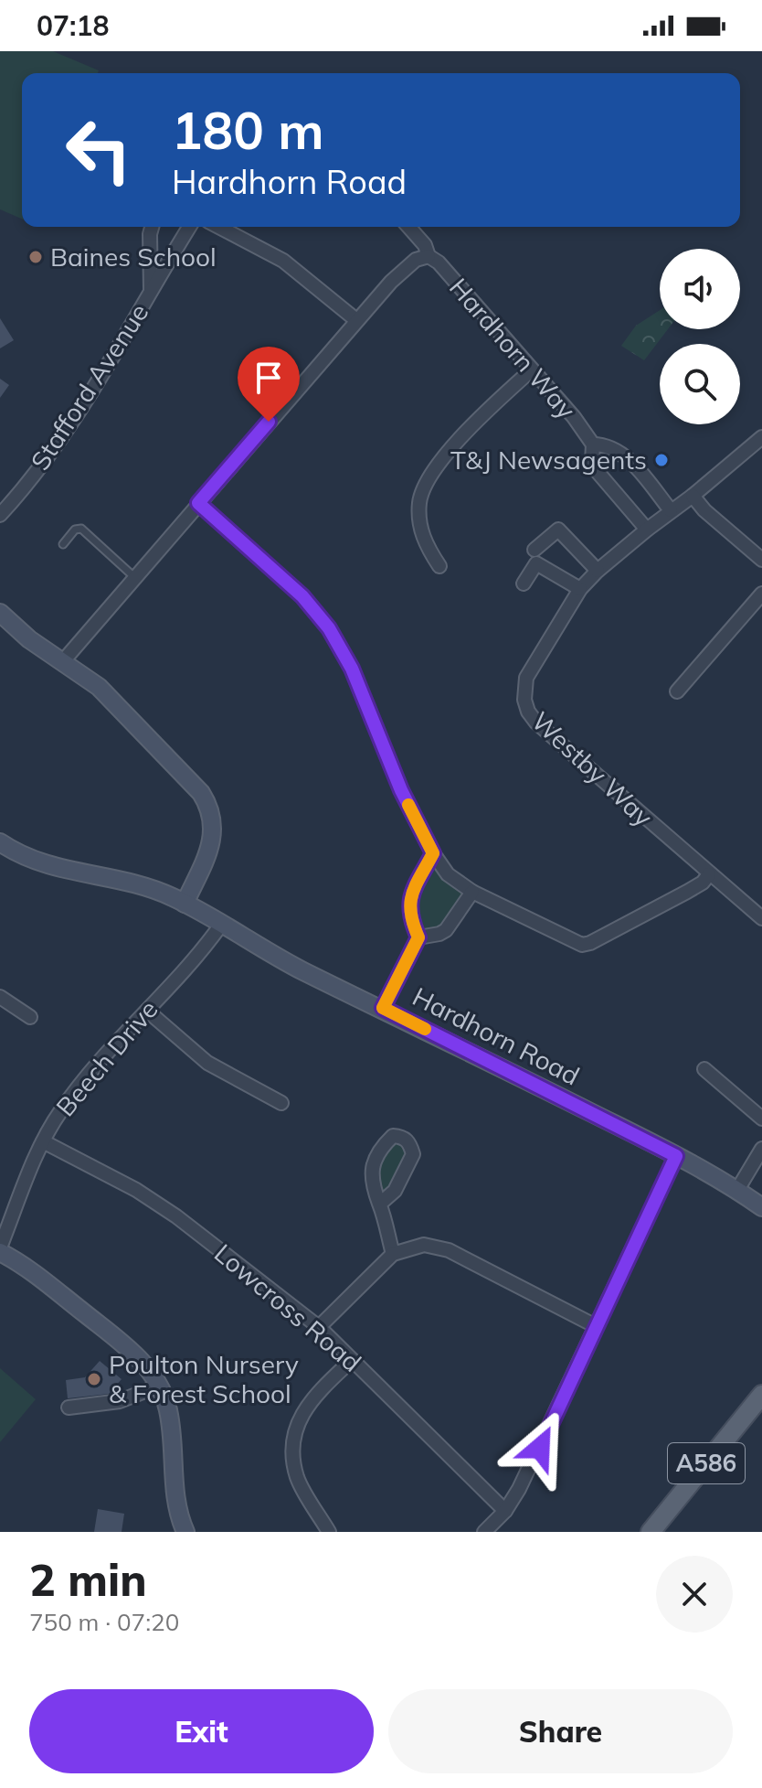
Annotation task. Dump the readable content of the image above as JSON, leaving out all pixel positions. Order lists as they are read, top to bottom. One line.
{"streets":{"main road":["A586"],"street":["Hardhorn Way","Stafford Avenue","Westby Way","Hardhorn Road","Beech Drive","Lowcross Road"]},"crossings":[["Hardhorn Way","Westby Way"],["Hardhorn Road","Beech Drive"],["Beech Drive","Lowcross Road"]],"places":["Baines School","T&J Newsagents","Poulton Nursery & Forest School"],"page":{"status":"07:18","turn":["180 m","Hardhorn Road"],"heading":["2 min","750 m · 07:20"],"buttons":["Exit","Share"]}}
